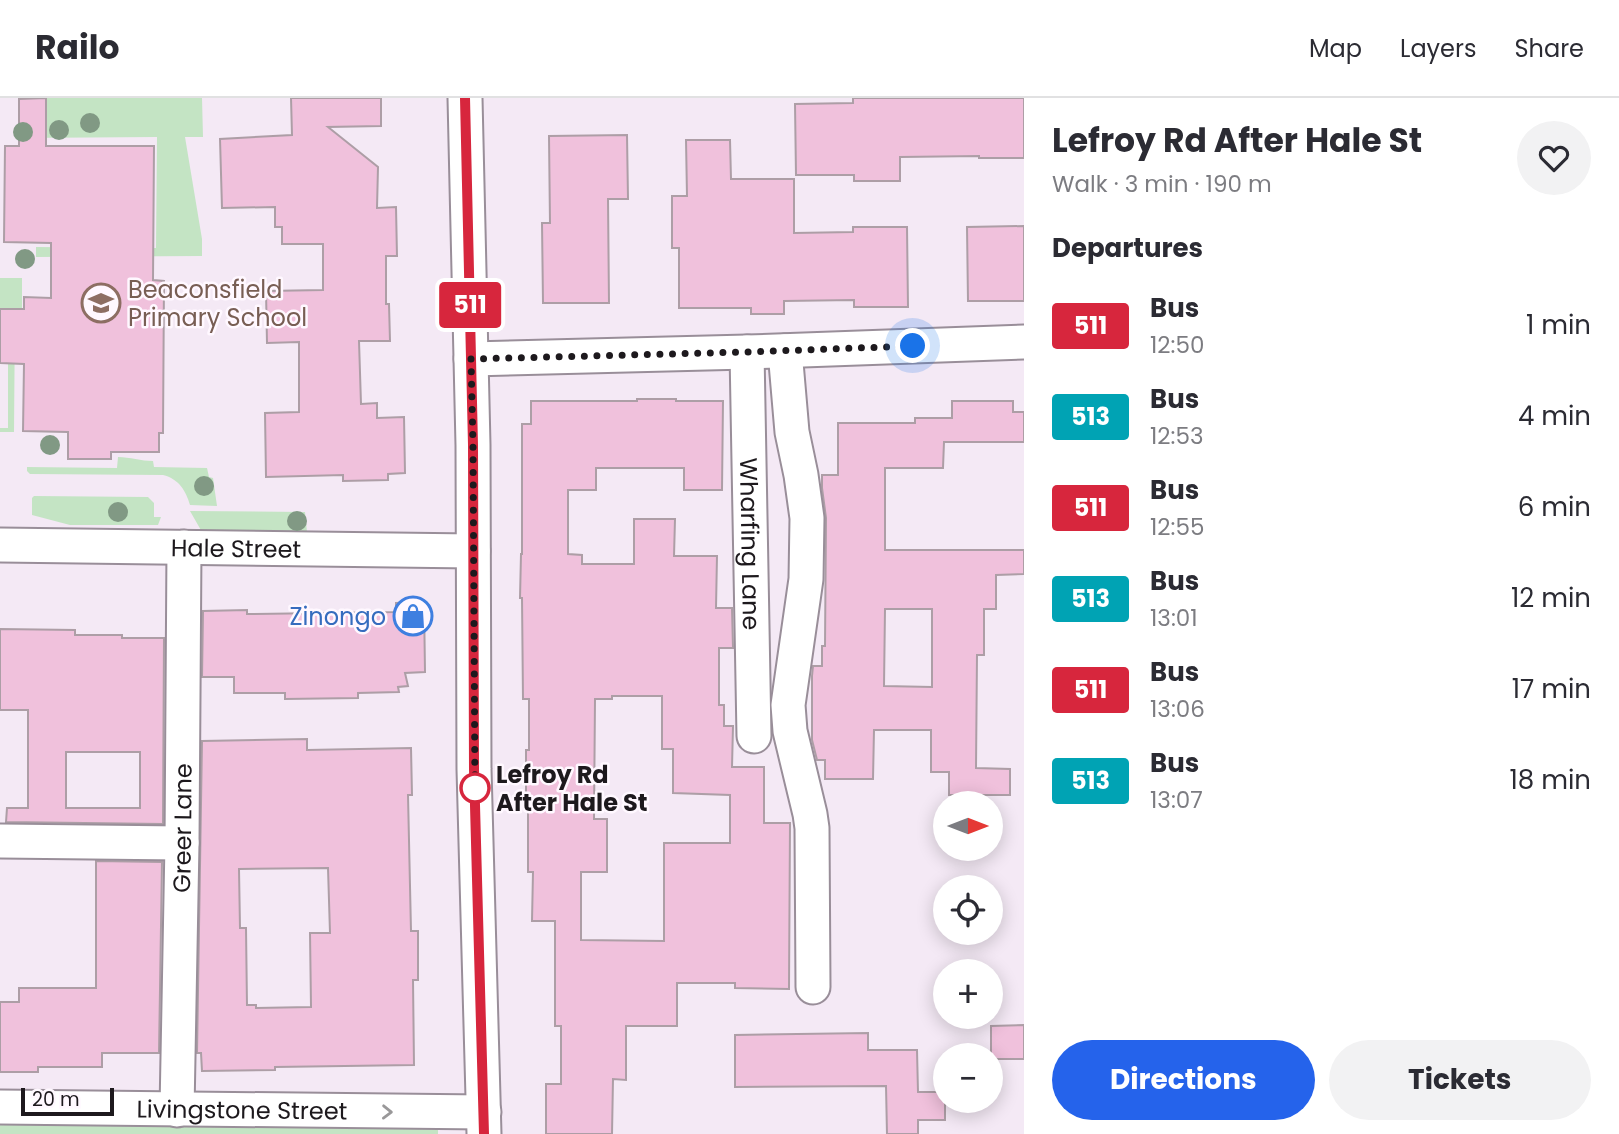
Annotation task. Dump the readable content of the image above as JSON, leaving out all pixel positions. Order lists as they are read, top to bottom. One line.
{"streets":{"street":["Wharfing Lane","Hale Street","Greer Lane","Livingstone Street"]},"crossings":[["Hale Street","Greer Lane"],["Greer Lane","Livingstone Street"]],"one_way":["Livingstone Street"],"places":{"school or university":["Beaconsfield Primary School"],"shop":["Zinongo"],"other":["Lefroy Rd After Hale St"]},"lines":["bus line 511"],"scale_bar":"20 m","north":"right","page":{"header":"Railo","nav":["Map","Layers","Share"],"on_map":"511","heading":[["Lefroy Rd After Hale St","Walk · 3 min · 190 m"],"Departures"],"list":[{"mark":"511","name":"Bus","note":"12:50","value":"1 min"},{"mark":"513","name":"Bus","note":"12:53","value":"4 min"},{"mark":"511","name":"Bus","note":"12:55","value":"6 min"},{"mark":"513","name":"Bus","note":"13:01","value":"12 min"},{"mark":"511","name":"Bus","note":"13:06","value":"17 min"},{"mark":"513","name":"Bus","note":"13:07","value":"18 min"}],"map_buttons":["+","−"],"buttons":["Directions","Tickets"],"scale":"20 m"}}
